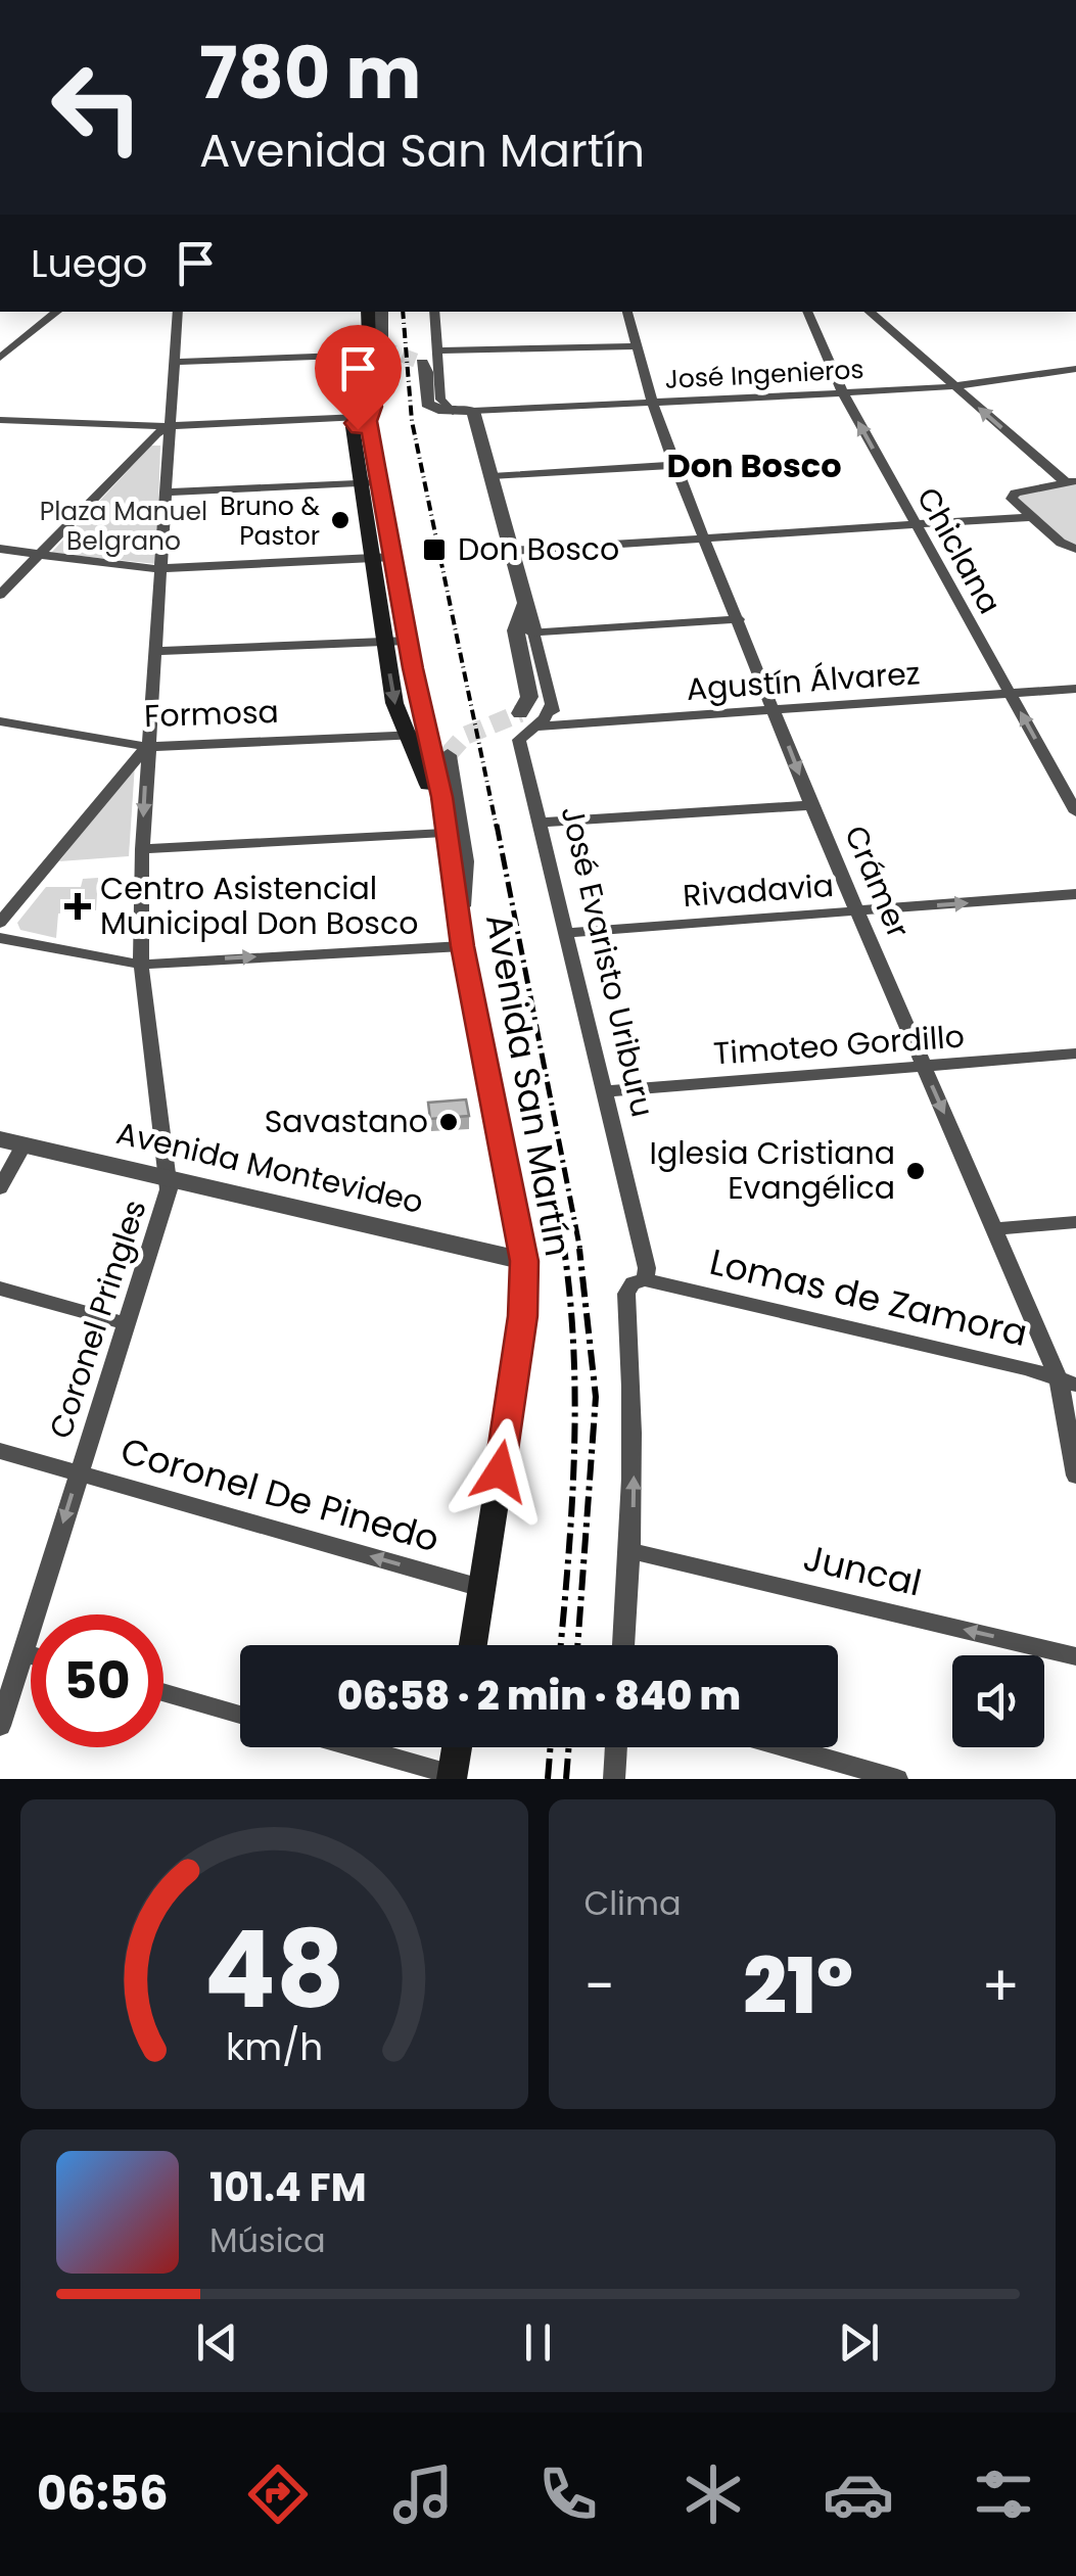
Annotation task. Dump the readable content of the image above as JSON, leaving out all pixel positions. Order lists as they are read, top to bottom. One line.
{"streets":{"main road":["Avenida San Martín"],"street":["José Ingenieros","Chiclana","Agustín Álvarez","Formosa","Crámer","Rivadavia","José Evaristo Uriburu","Timoteo Gordillo","Avenida Montevideo","Lomas de Zamora","Coronel Pringles","Coronel De Pinedo","Juncal"]},"crossings":[["José Ingenieros","Chiclana"],["José Ingenieros","Crámer"],["Chiclana","Agustín Álvarez"],["Agustín Álvarez","Crámer"],["Agustín Álvarez","José Evaristo Uriburu"],["Formosa","Avenida San Martín"],["Formosa","Coronel Pringles"],["Crámer","Rivadavia"],["Crámer","Timoteo Gordillo"],["Crámer","Lomas de Zamora"],["Rivadavia","José Evaristo Uriburu"],["José Evaristo Uriburu","Timoteo Gordillo"],["José Evaristo Uriburu","Lomas de Zamora"],["José Evaristo Uriburu","Juncal"],["Avenida San Martín","Avenida Montevideo"],["Avenida San Martín","Coronel De Pinedo"],["Avenida Montevideo","Coronel Pringles"],["Coronel Pringles","Coronel De Pinedo"]],"one_way":["Rivadavia","Coronel De Pinedo","Juncal"],"districts":["Don Bosco"],"parks":["Plaza Manuel Belgrano"],"places":{"other":["Bruno & Pastor","Savastano","Iglesia Cristiana Evangélica"],"transit":["Don Bosco"],"health":["Centro Asistencial Municipal Don Bosco"]},"page":{"turn":["780 m","Avenida San Martín"],"then":"Luego","limit":"50","trip":"06:58 · 2 min · 840 m","tile":"Clima","heat":["−","21°","+"],"song":["101.4 FM","Música"],"tabs":"06:56","gauge":["48","km/h"]}}
